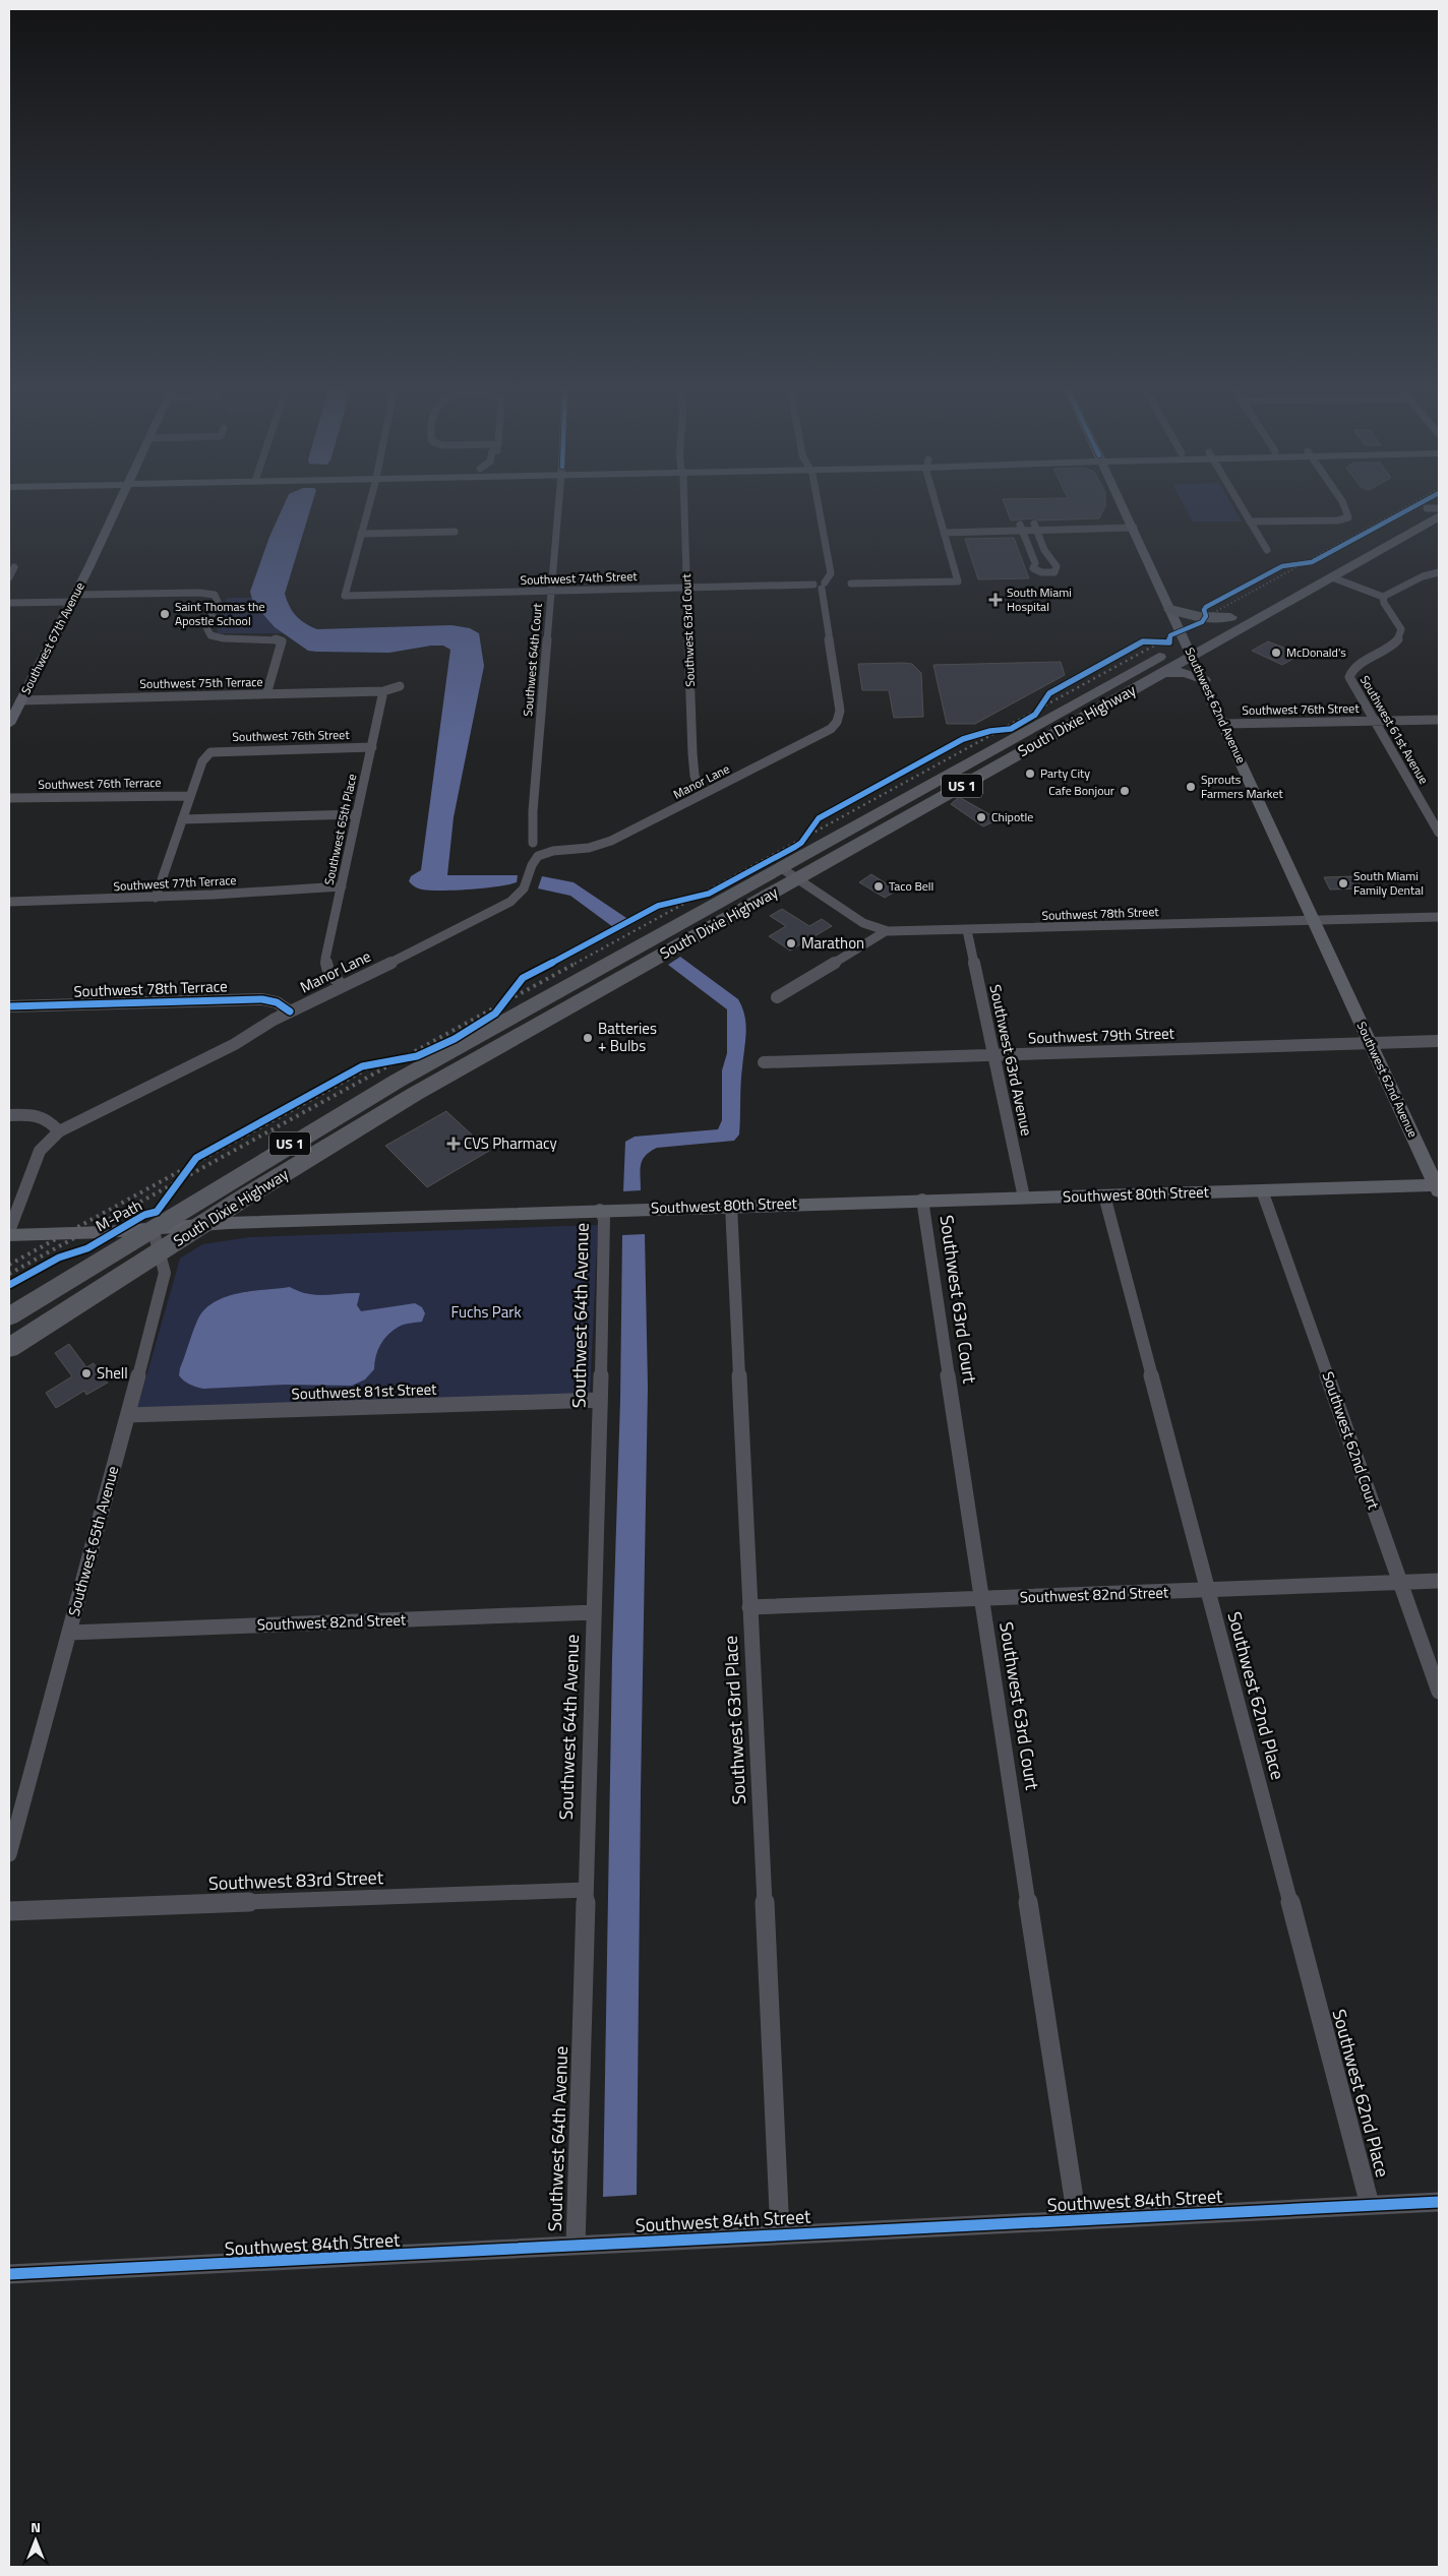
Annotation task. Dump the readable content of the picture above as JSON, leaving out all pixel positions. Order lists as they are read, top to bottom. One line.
{"streets":{"highway":["South Dixie Highway","US 1"],"main road":["Southwest 67th Avenue","Southwest 62nd Avenue","Southwest 80th Street"],"street":["Southwest 74th Street","Southwest 63rd Court","Southwest 64th Court","Southwest 75th Terrace","Southwest 76th Street","Southwest 61st Avenue","Manor Lane","Southwest 76th Terrace","Southwest 65th Place","Southwest 77th Terrace","Southwest 78th Street","Southwest 78th Terrace","Southwest 79th Street","Southwest 63rd Avenue","Southwest 64th Avenue","Southwest 81st Street","Southwest 62nd Court","Southwest 65th Avenue","Southwest 82nd Street","Southwest 62nd Place","Southwest 63rd Place","Southwest 83rd Street","Southwest 84th Street"],"cycle path":["M-Path"]},"crossings":[["Southwest 74th Street","Southwest 63rd Court"],["Southwest 74th Street","Southwest 64th Court"],["Southwest 74th Street","Manor Lane"],["Southwest 63rd Court","Southwest 80th Street"],["Southwest 63rd Court","Southwest 82nd Street"],["Southwest 63rd Court","Southwest 84th Street"],["Southwest 67th Avenue","Southwest 75th Terrace"],["Southwest 75th Terrace","Southwest 65th Place"],["Southwest 62nd Avenue","Southwest 76th Street"],["Southwest 62nd Avenue","South Dixie Highway"],["Southwest 62nd Avenue","Southwest 78th Street"],["Southwest 62nd Avenue","Southwest 79th Street"],["Southwest 62nd Avenue","Southwest 80th Street"],["Southwest 76th Street","Southwest 61st Avenue"],["Southwest 76th Street","Southwest 76th Terrace"],["Southwest 76th Street","Southwest 65th Place"],["South Dixie Highway","Southwest 78th Street"],["South Dixie Highway","Southwest 80th Street"],["South Dixie Highway","Southwest 65th Avenue"],["Manor Lane","Southwest 65th Place"],["Manor Lane","Southwest 78th Terrace"],["Southwest 65th Place","Southwest 77th Terrace"],["Southwest 78th Street","Southwest 63rd Avenue"],["Southwest 79th Street","Southwest 63rd Avenue"],["Southwest 63rd Avenue","Southwest 80th Street"],["Southwest 80th Street","Southwest 64th Avenue"],["Southwest 80th Street","Southwest 62nd Court"],["Southwest 80th Street","Southwest 65th Avenue"],["Southwest 80th Street","Southwest 62nd Place"],["Southwest 80th Street","Southwest 63rd Place"],["Southwest 64th Avenue","Southwest 81st Street"],["Southwest 64th Avenue","Southwest 82nd Street"],["Southwest 64th Avenue","Southwest 83rd Street"],["Southwest 64th Avenue","Southwest 84th Street"],["Southwest 81st Street","Southwest 65th Avenue"],["Southwest 62nd Court","Southwest 82nd Street"],["Southwest 65th Avenue","Southwest 82nd Street"],["Southwest 82nd Street","Southwest 62nd Place"],["Southwest 82nd Street","Southwest 63rd Place"],["Southwest 62nd Place","Southwest 84th Street"],["Southwest 63rd Place","Southwest 84th Street"]],"parks":["Fuchs Park"],"places":{"health":["South Miami Hospital","CVS Pharmacy"],"other":["Saint Thomas the Apostle School","McDonald's","Party City","Sprouts Farmers Market","Cafe Bonjour","Chipotle","South Miami Family Dental","Taco Bell","Marathon","Batteries + Bulbs","Shell"]},"north":"top"}
